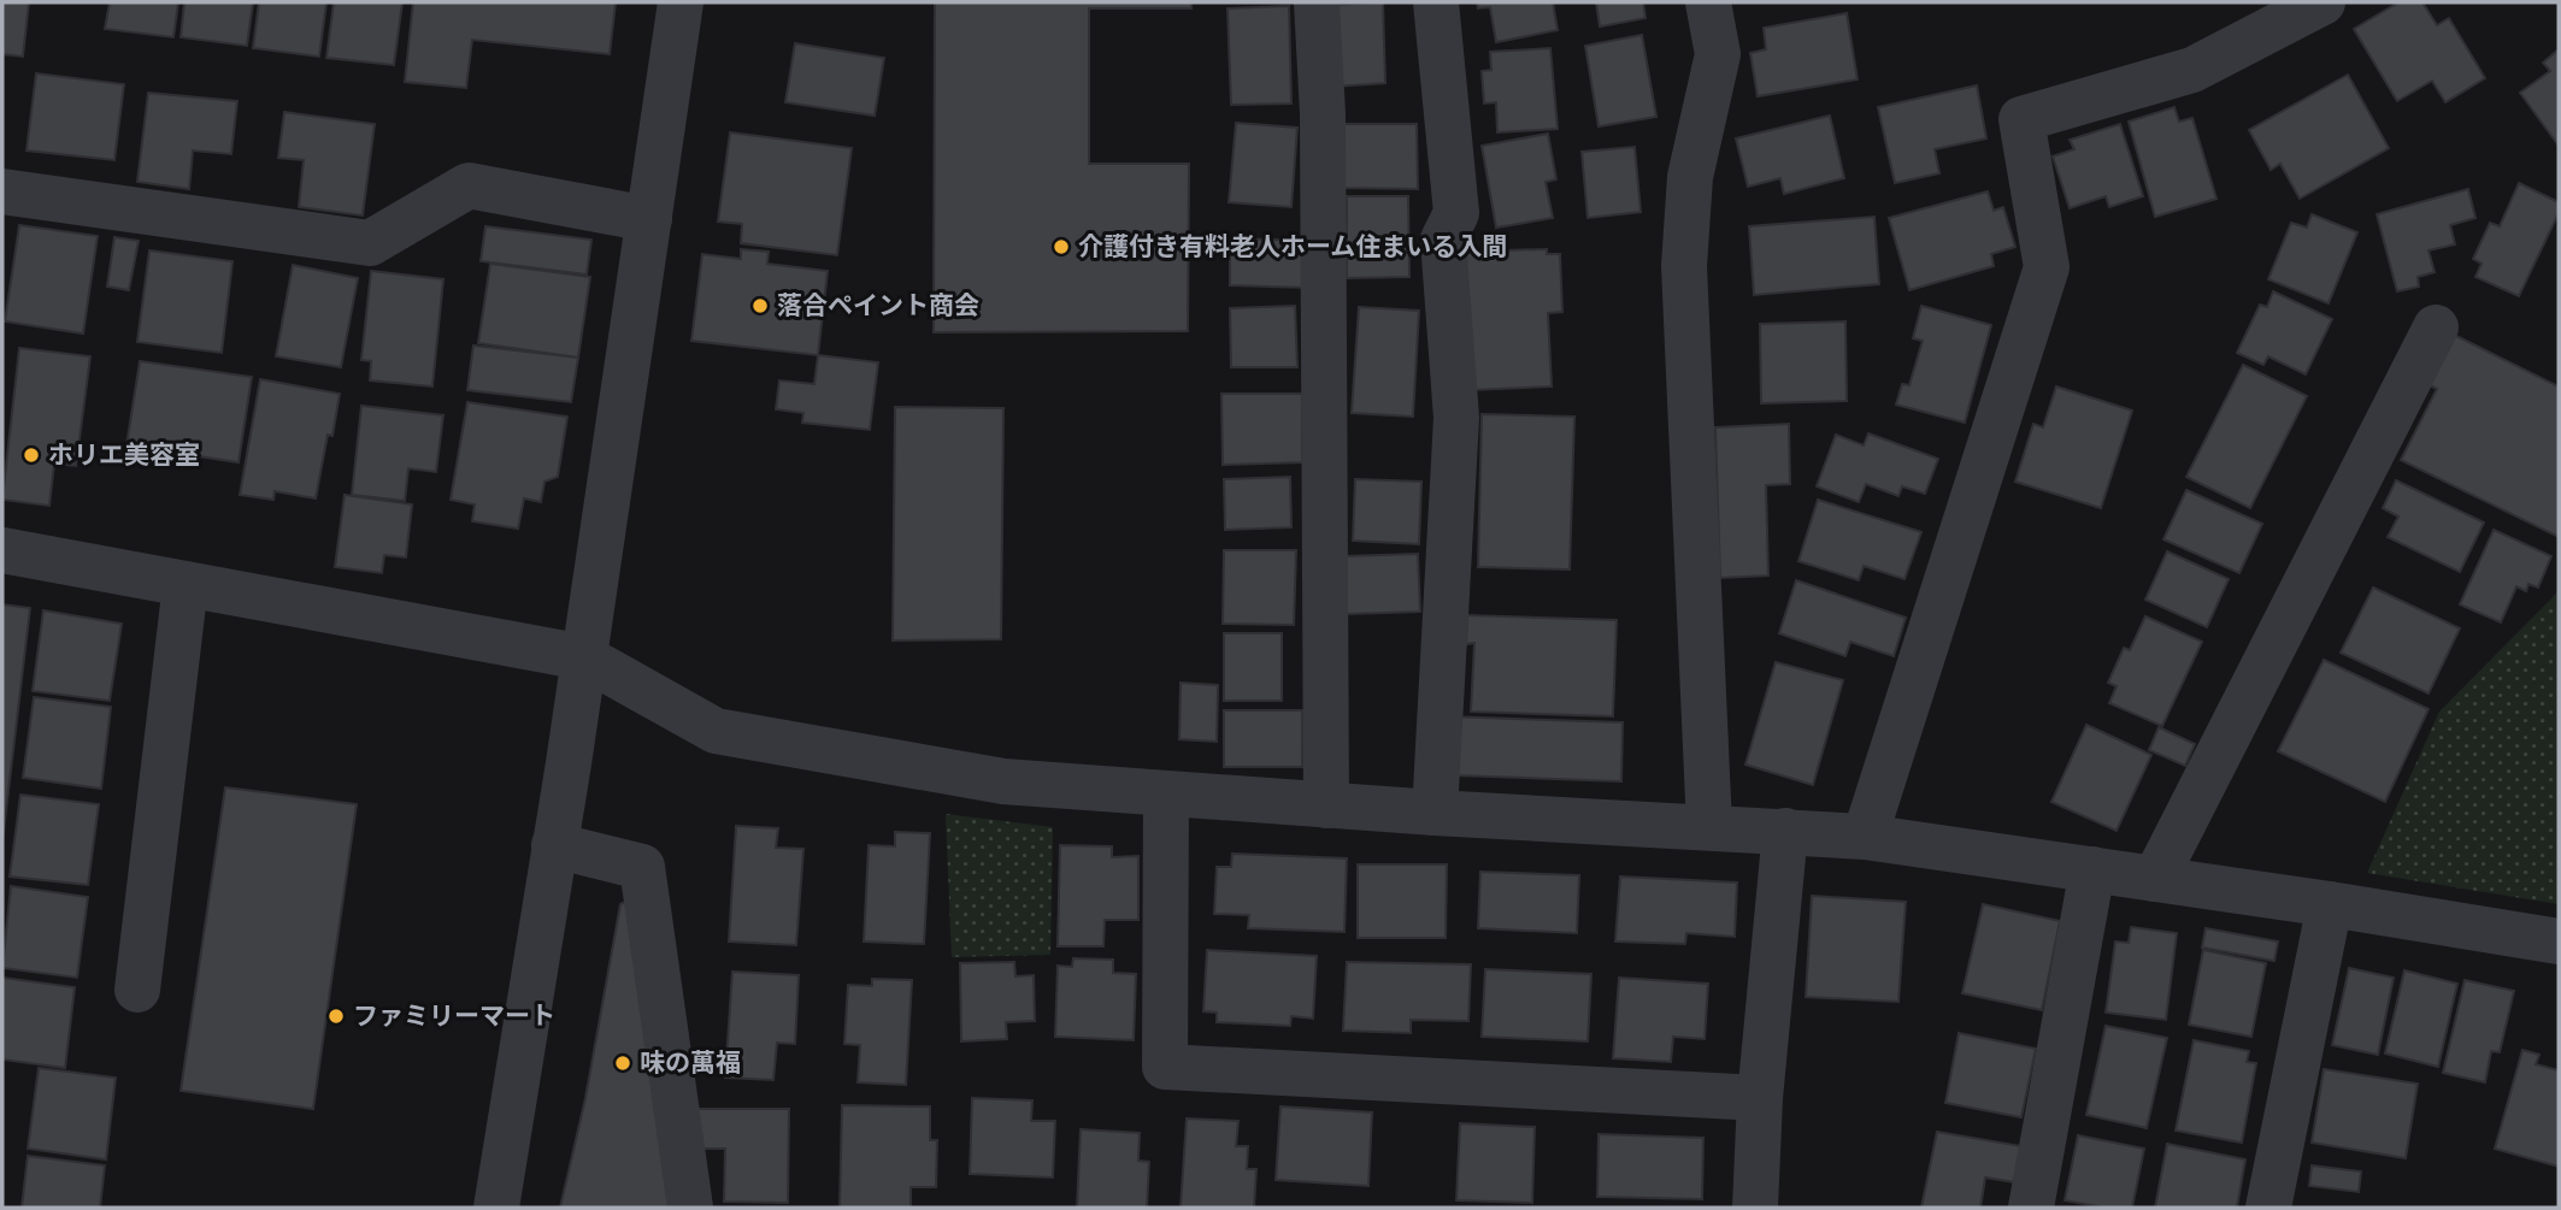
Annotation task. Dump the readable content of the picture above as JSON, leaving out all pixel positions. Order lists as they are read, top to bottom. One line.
{"places":["介護付き有料老人ホーム住まいる入間","落合ペイント商会","ホリエ美容室","ファミリーマート","味の萬福"]}
